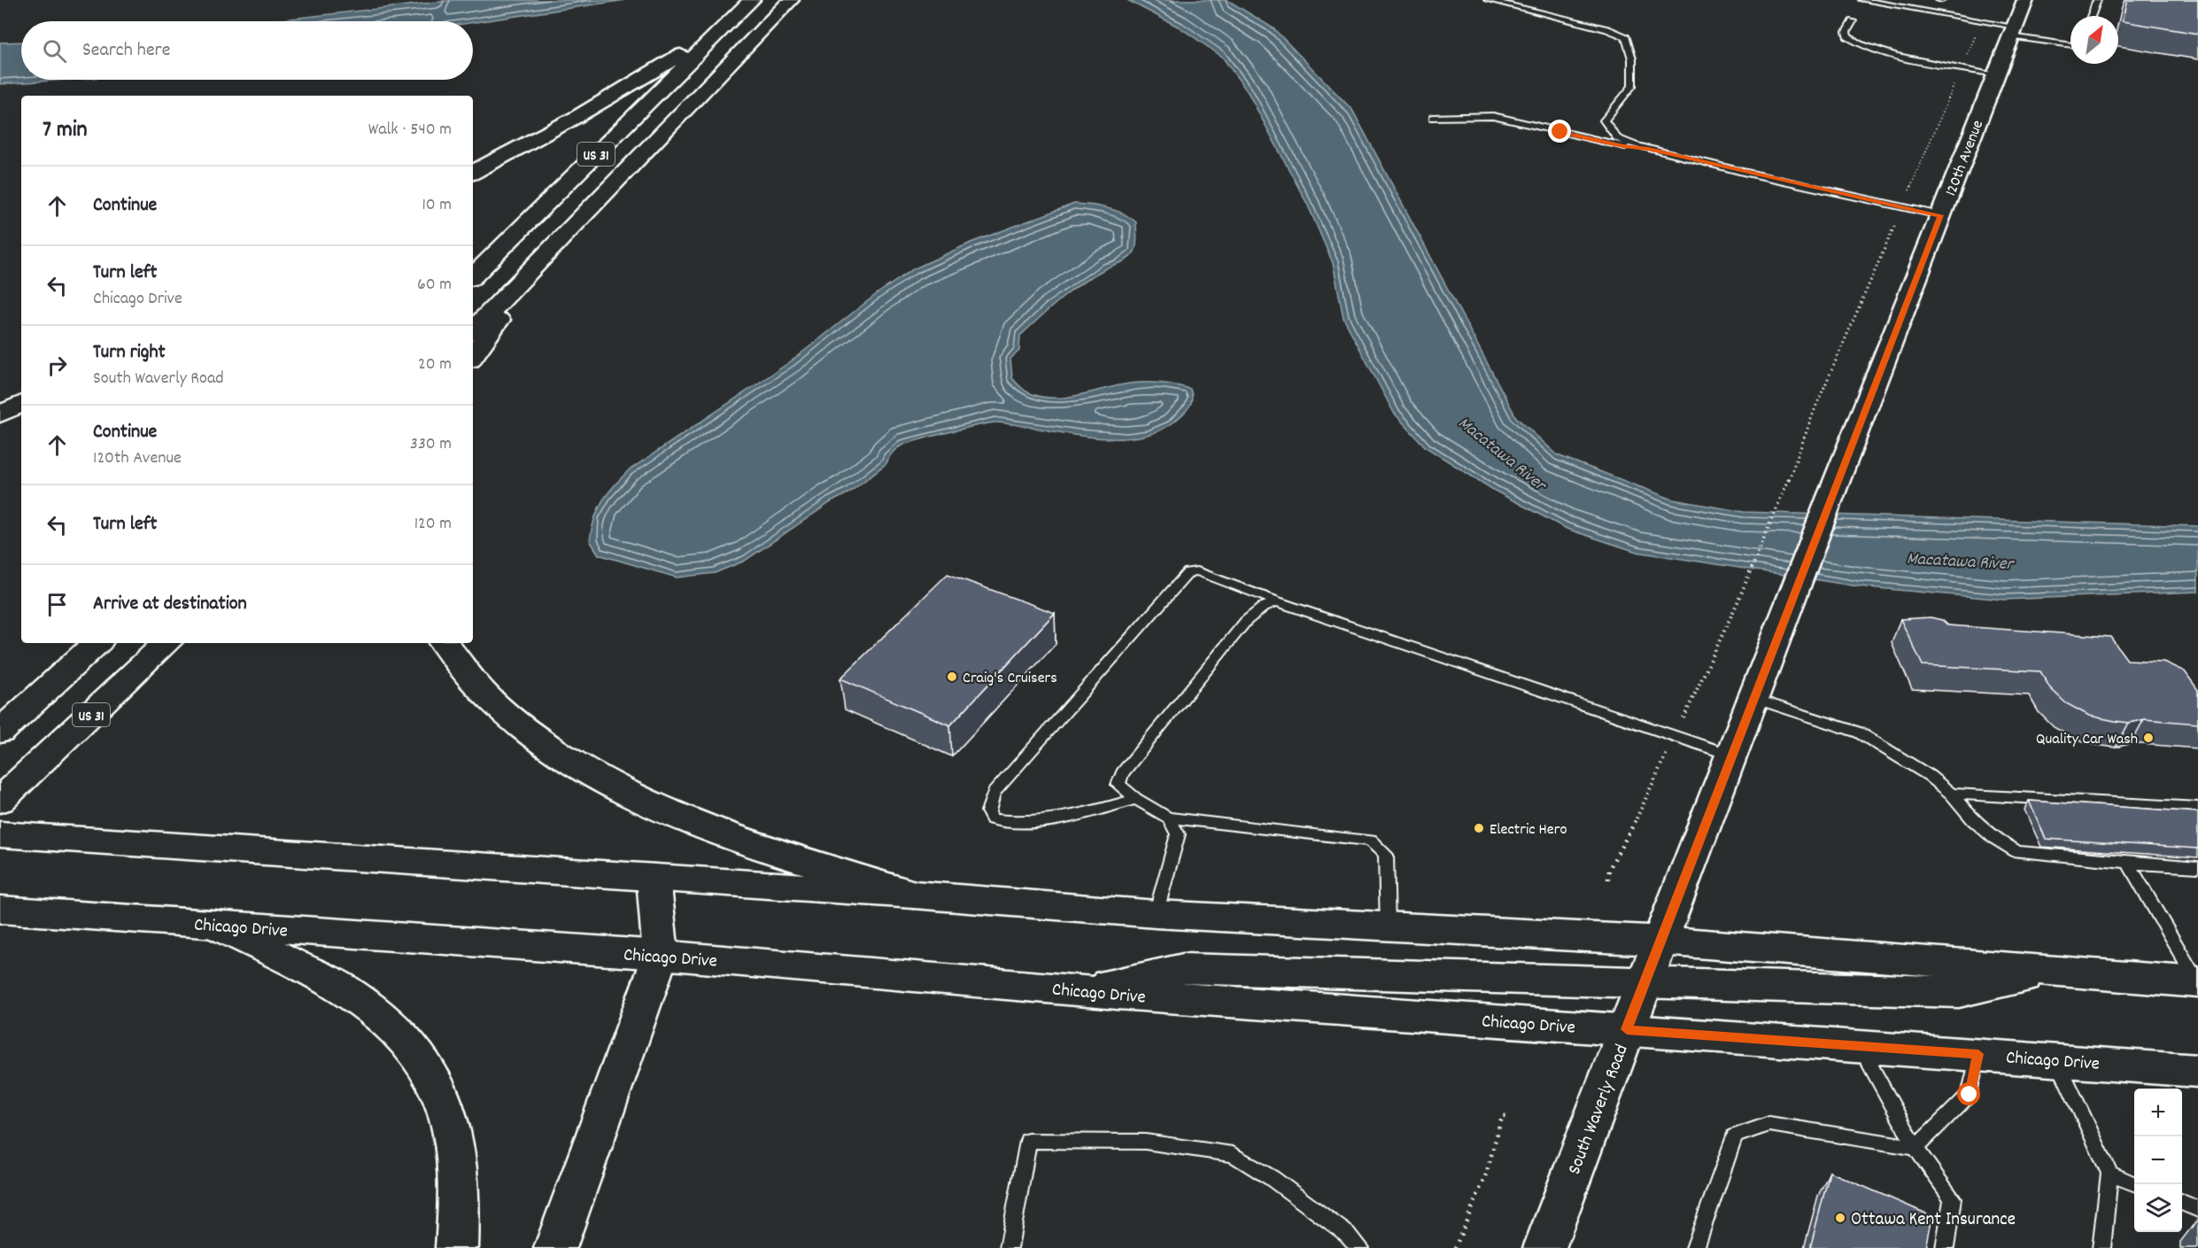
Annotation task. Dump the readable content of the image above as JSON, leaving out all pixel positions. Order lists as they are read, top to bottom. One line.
{"streets":{"main road":["US 31","120th Avenue","Chicago Drive","South Waverly Road"]},"crossings":[["120th Avenue","South Waverly Road"],["Chicago Drive","South Waverly Road"]],"water":["Macatawa River"],"places":["Craig's Cruisers","Quality Car Wash","Electric Hero","Ottawa Kent Insurance"],"north":"top right","page":{"search":"Search here","heading":["7 min","Walk · 540 m"],"list":[["Continue","10 m"],["Turn left","Chicago Drive","60 m"],["Turn right","South Waverly Road","20 m"],["Continue","120th Avenue","330 m"],["Turn left","120 m"],"Arrive at destination"],"map_buttons":["+","−"]}}
